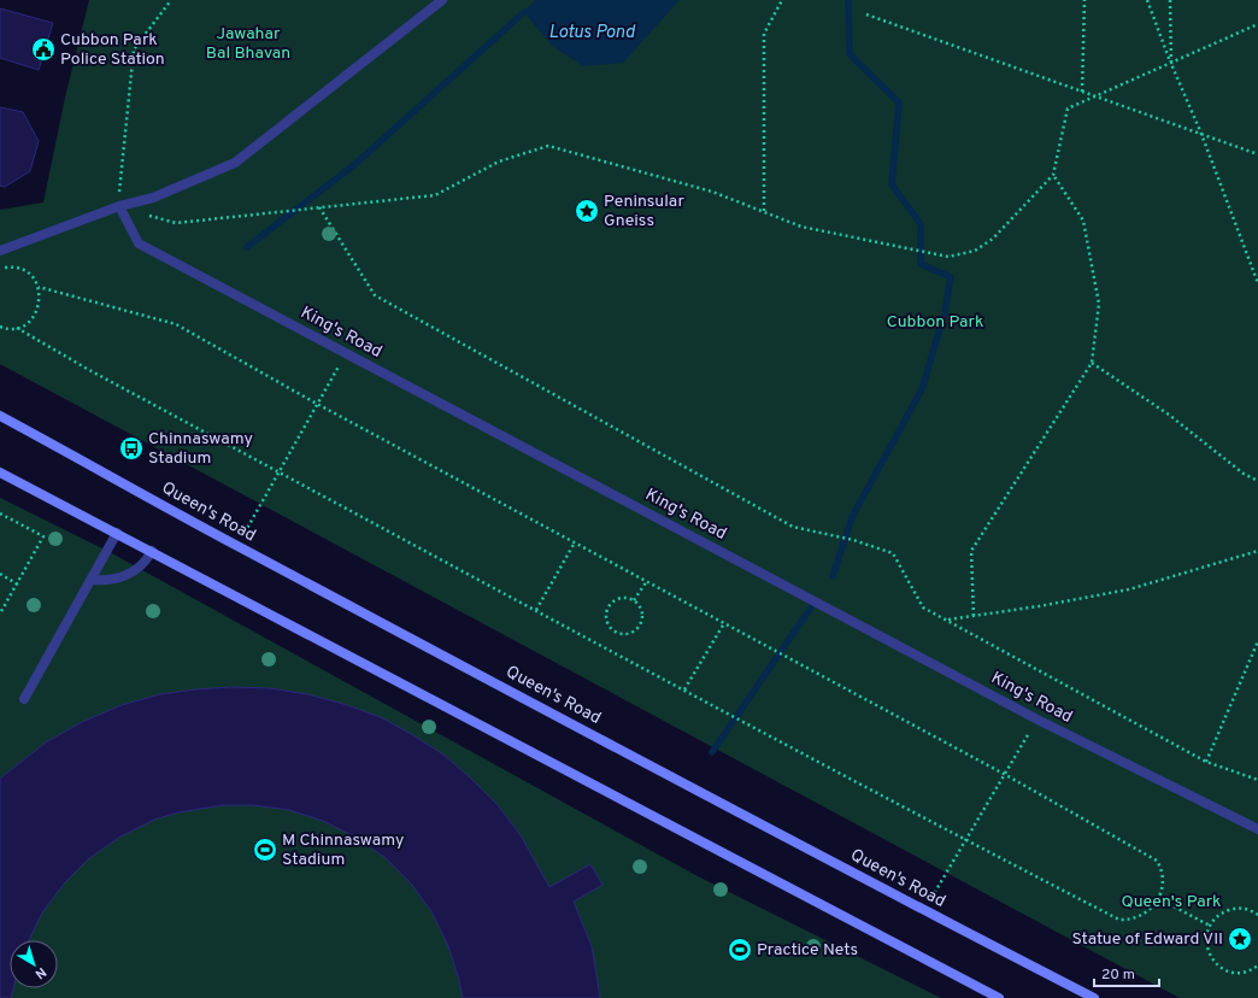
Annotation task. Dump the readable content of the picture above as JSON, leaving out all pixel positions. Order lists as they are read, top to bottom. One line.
{"streets":{"main road":["Queen's Road"],"street":["King's Road"]},"water":["Lotus Pond"],"parks":["Jawahar Bal Bhavan","Cubbon Park","Queen's Park"],"places":{"public building":["Cubbon Park Police Station"],"place":["Peninsular Gneiss","Statue of Edward VII"],"bus stop":["Chinnaswamy Stadium"],"sports":["M Chinnaswamy Stadium","Practice Nets"]},"scale_bar":"20 m","north":"bottom right"}
